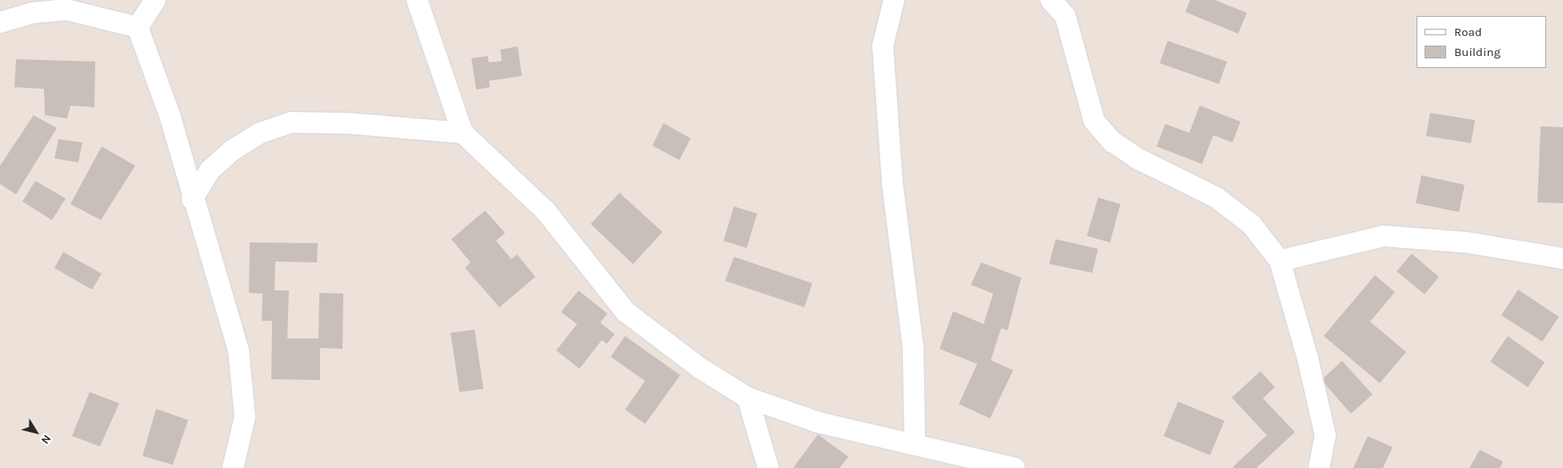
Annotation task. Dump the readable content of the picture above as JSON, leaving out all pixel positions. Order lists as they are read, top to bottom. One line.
{"legend":["Road","Building"],"north":"bottom right"}
